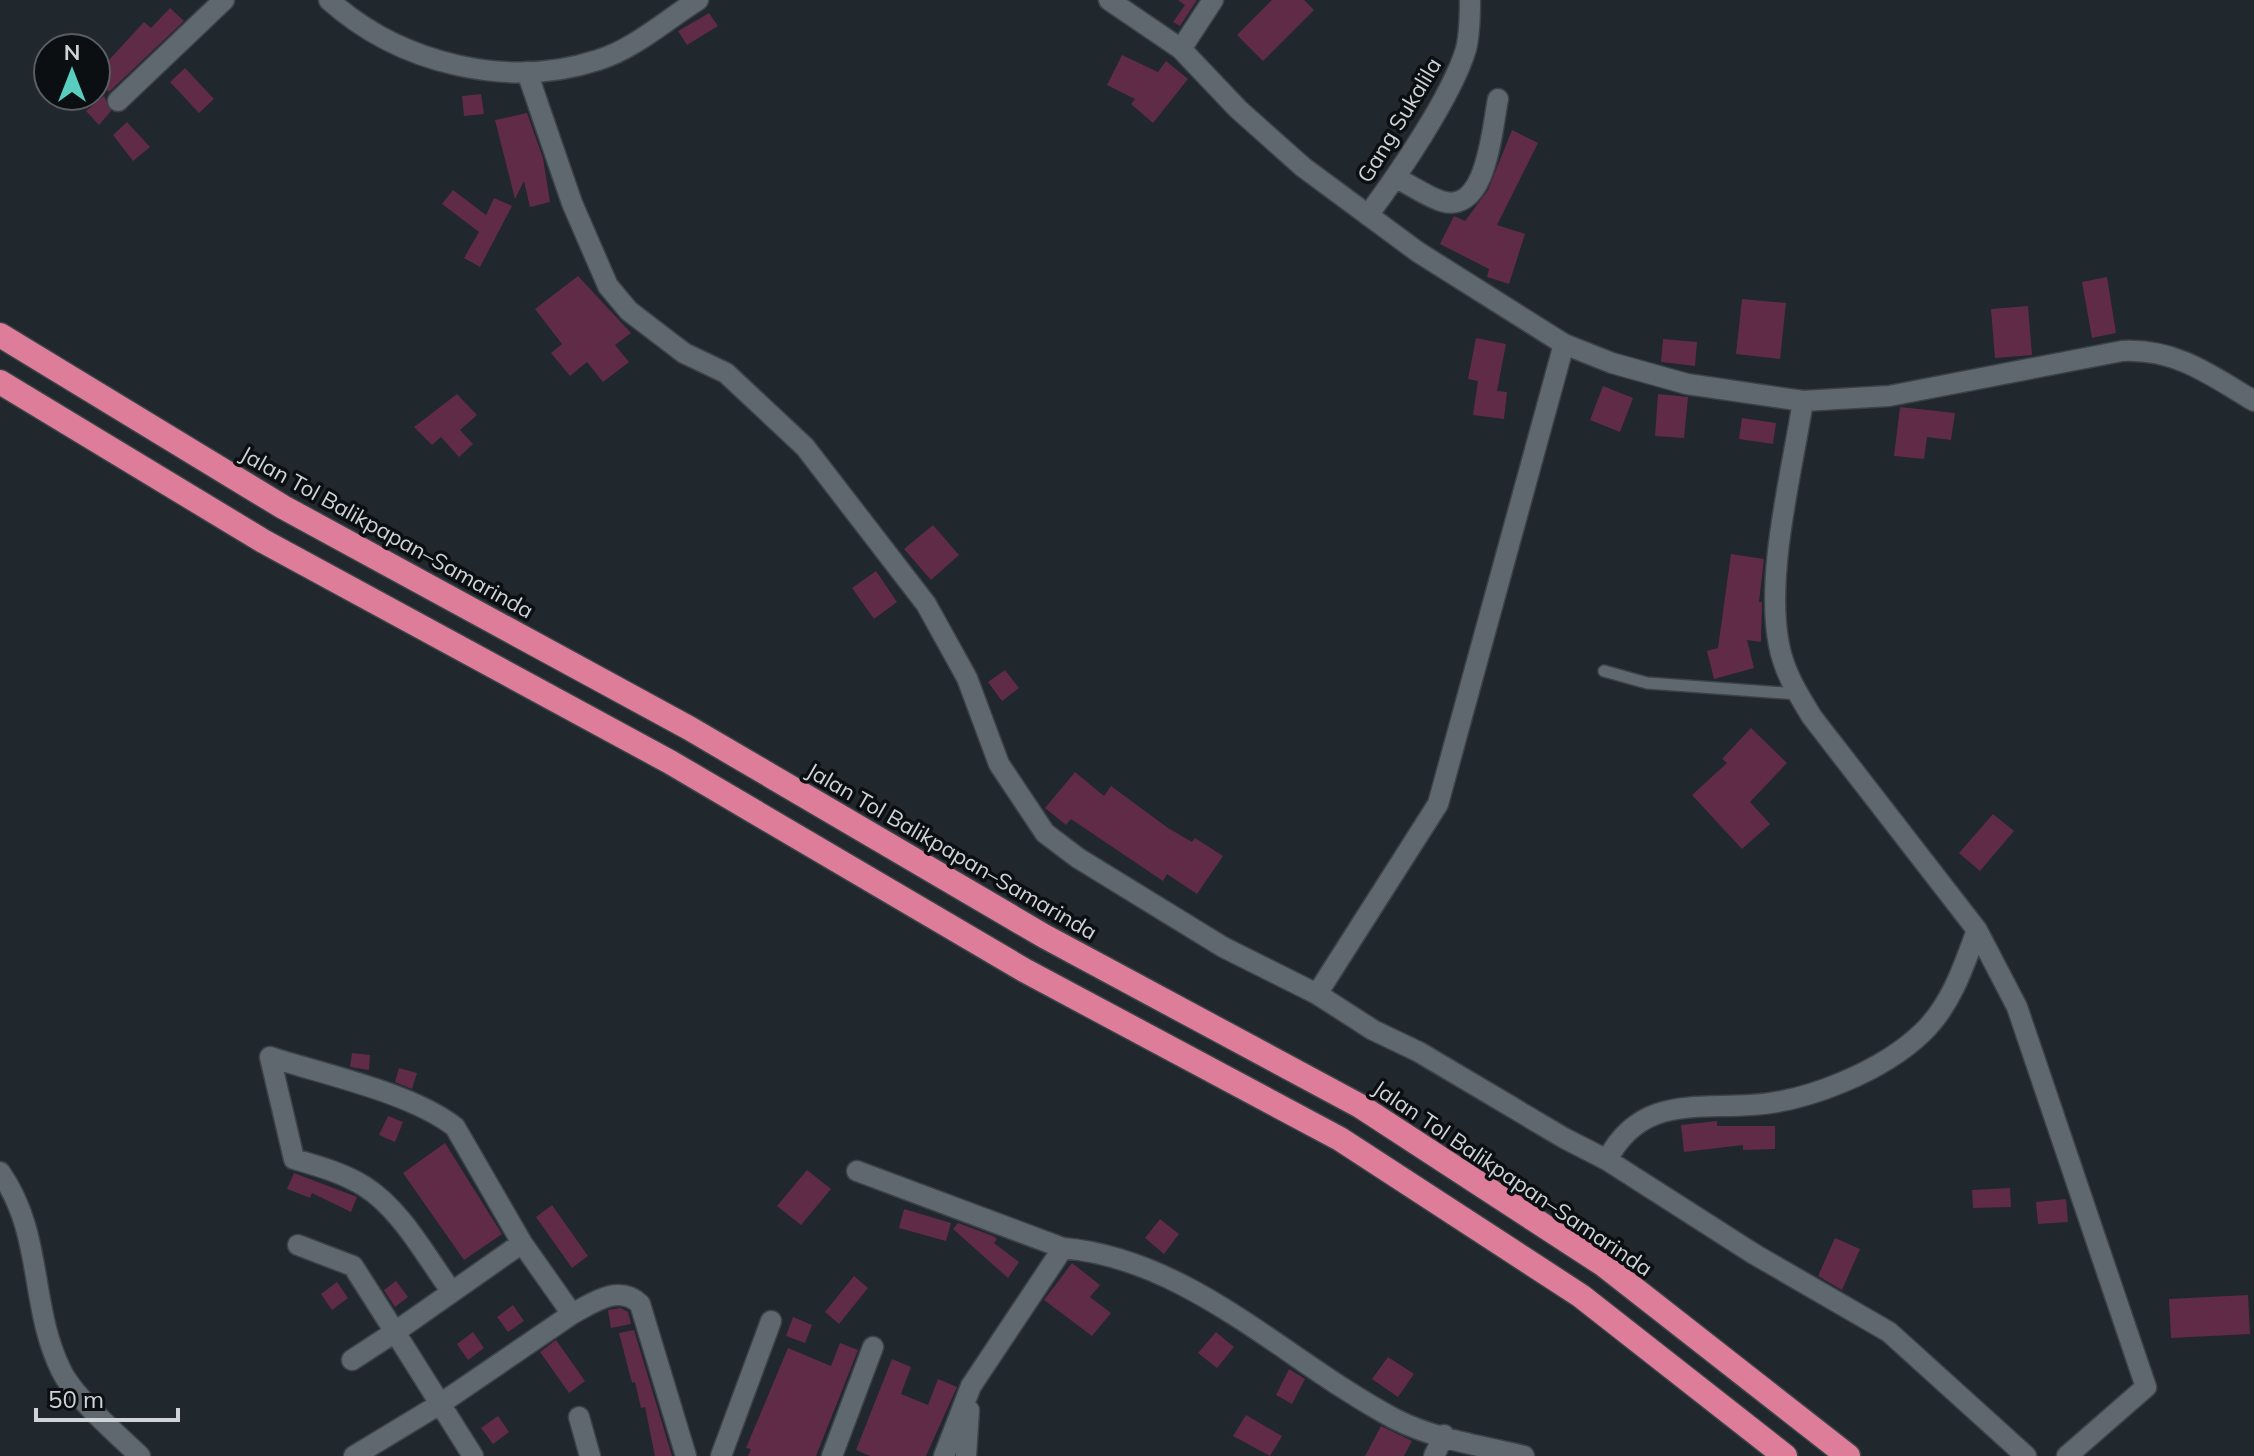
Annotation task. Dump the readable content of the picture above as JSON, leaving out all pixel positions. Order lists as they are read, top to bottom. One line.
{"streets":{"highway":["Jalan Tol Balikpapan–Samarinda"],"street":["Gang Sukalila"]},"scale_bar":"50 m","north":"top"}
